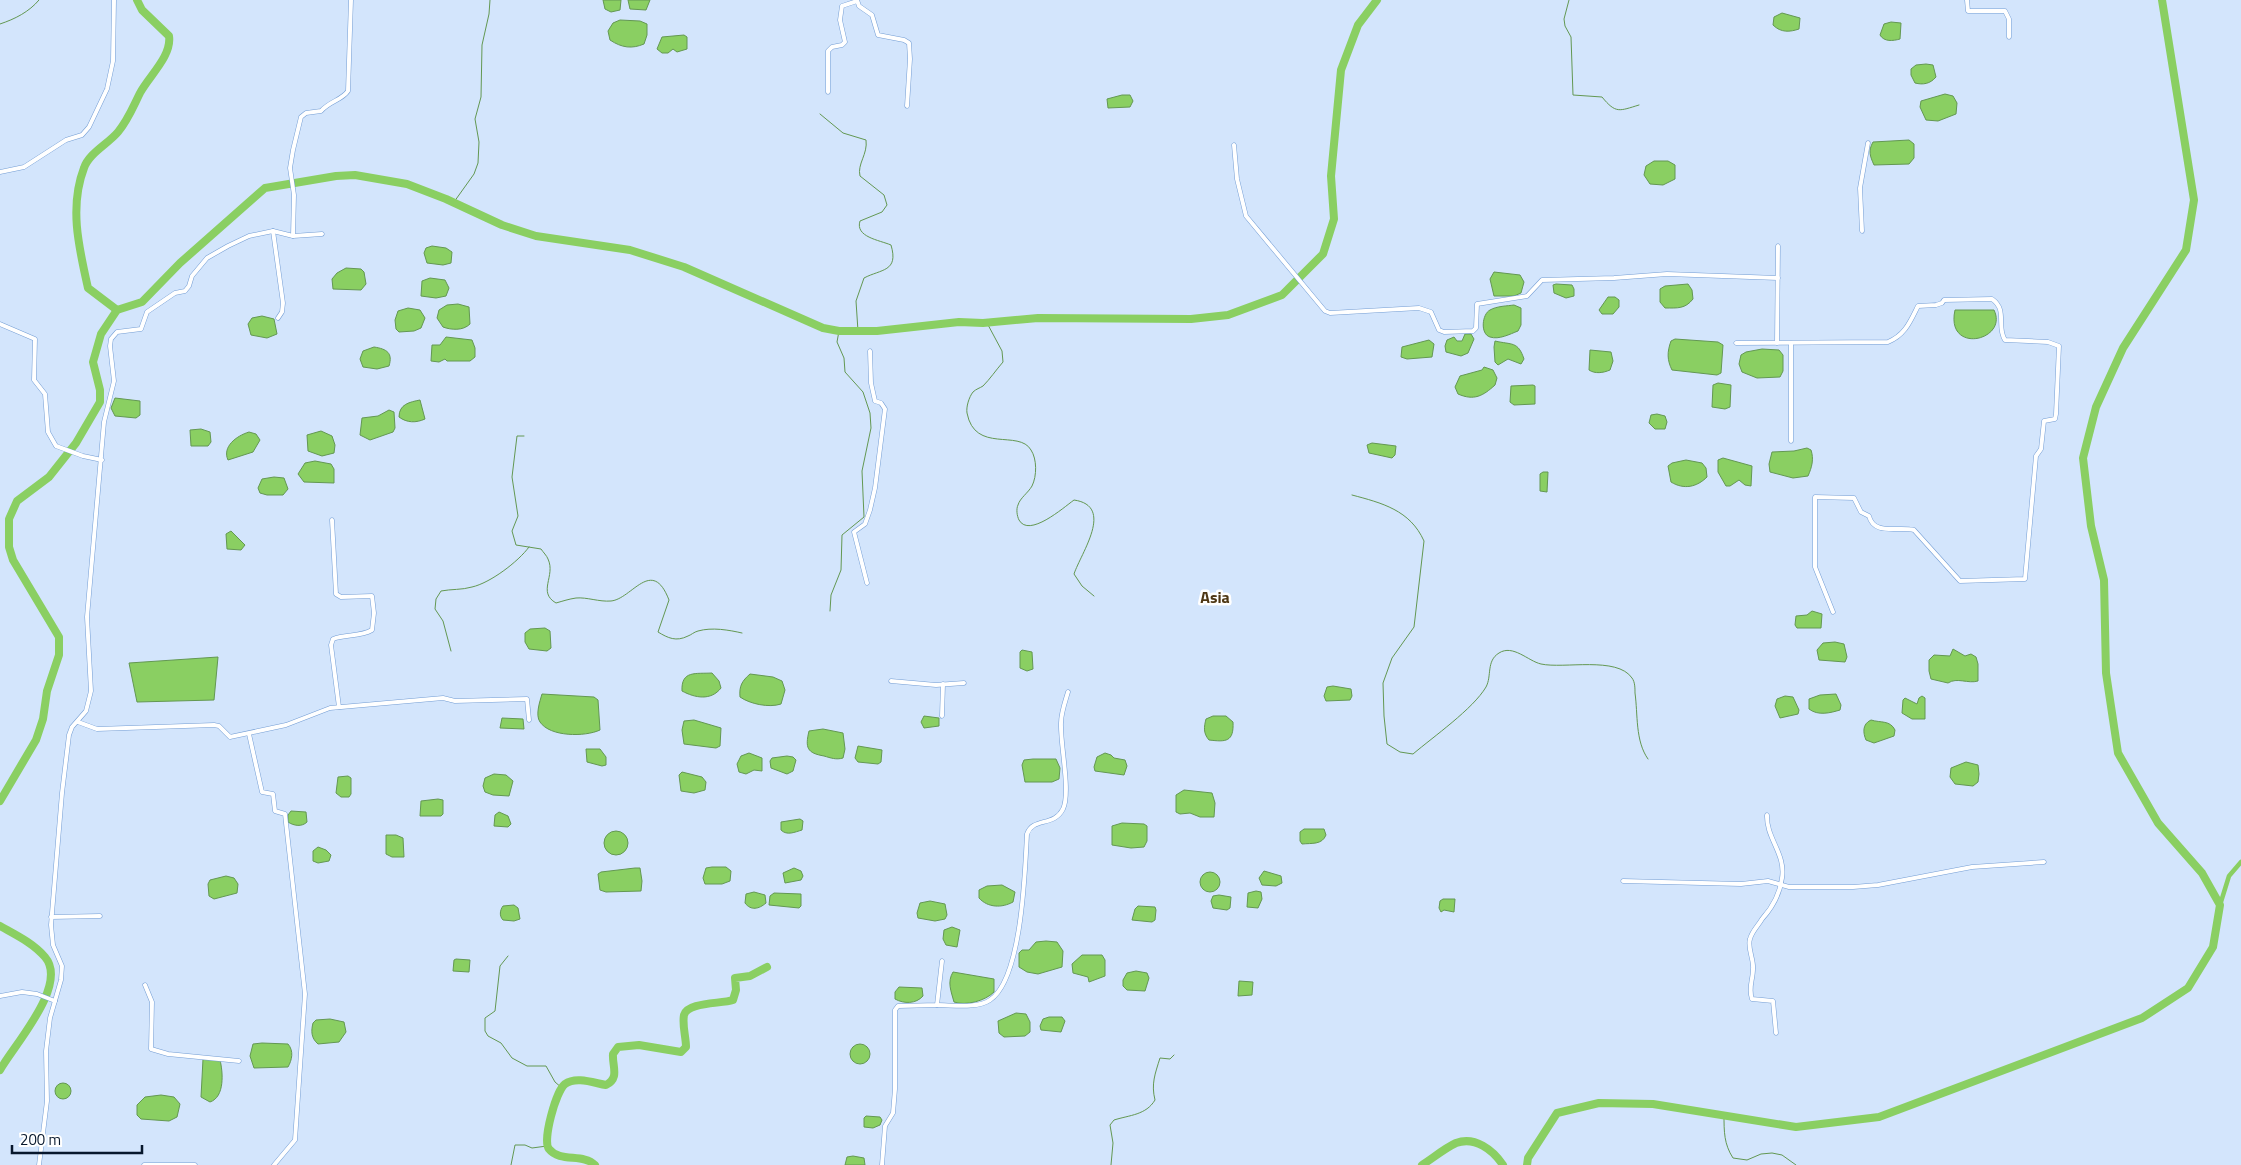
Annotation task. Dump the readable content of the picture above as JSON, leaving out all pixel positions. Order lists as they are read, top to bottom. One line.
{"districts":["Asia"],"scale_bar":"200 m"}
